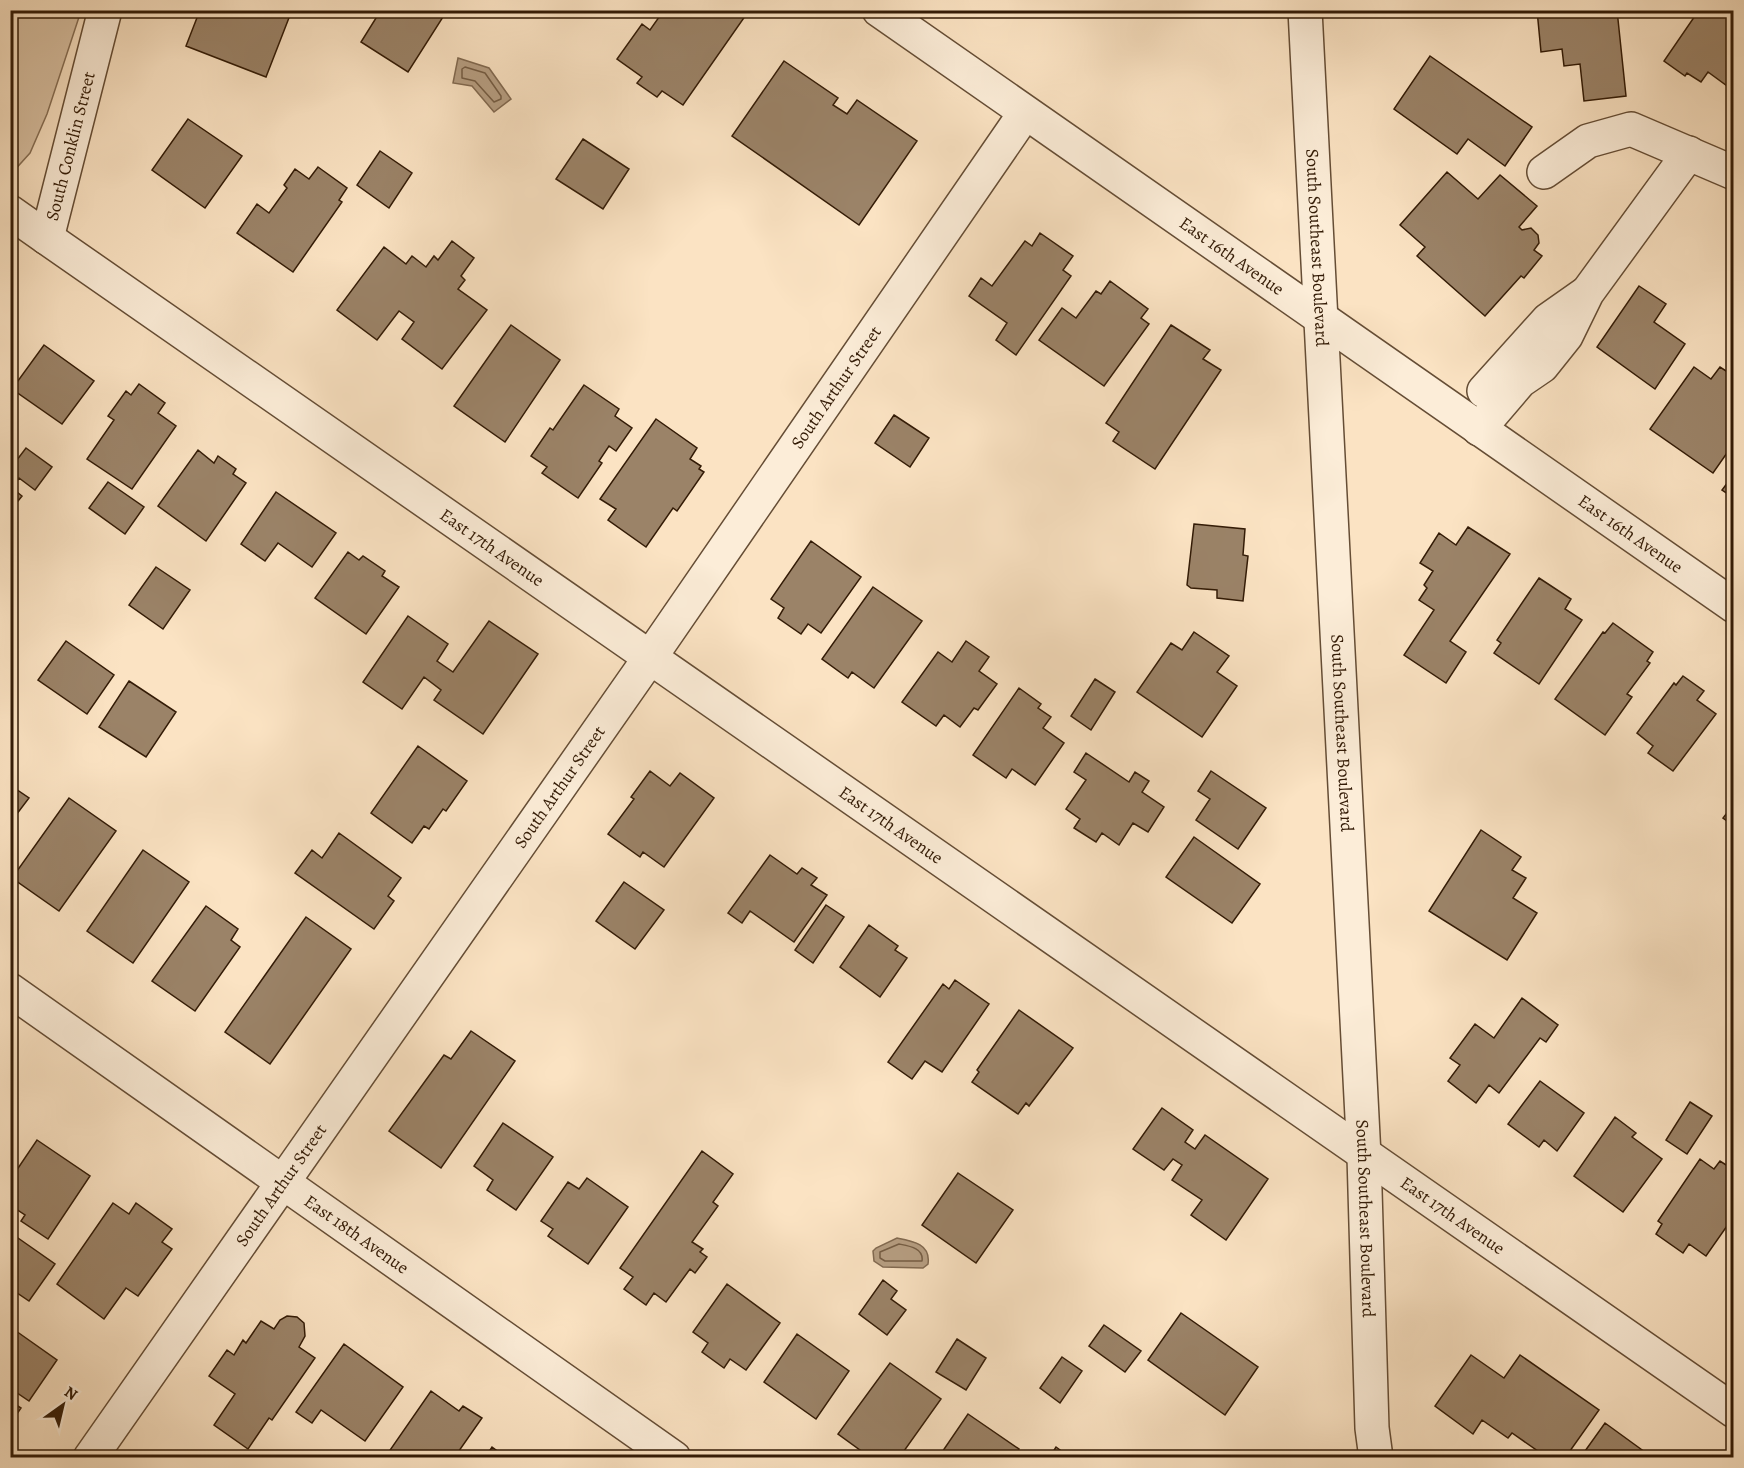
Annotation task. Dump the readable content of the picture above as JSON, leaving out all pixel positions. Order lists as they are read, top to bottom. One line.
{"streets":{"street":["South Conklin Street","South Southeast Boulevard","East 16th Avenue","South Arthur Street","East 17th Avenue","East 18th Avenue"]},"crossings":[["South Conklin Street","East 17th Avenue"],["South Southeast Boulevard","East 16th Avenue"],["South Southeast Boulevard","East 17th Avenue"],["East 16th Avenue","South Arthur Street"],["South Arthur Street","East 17th Avenue"],["South Arthur Street","East 18th Avenue"]],"north":"top right"}
